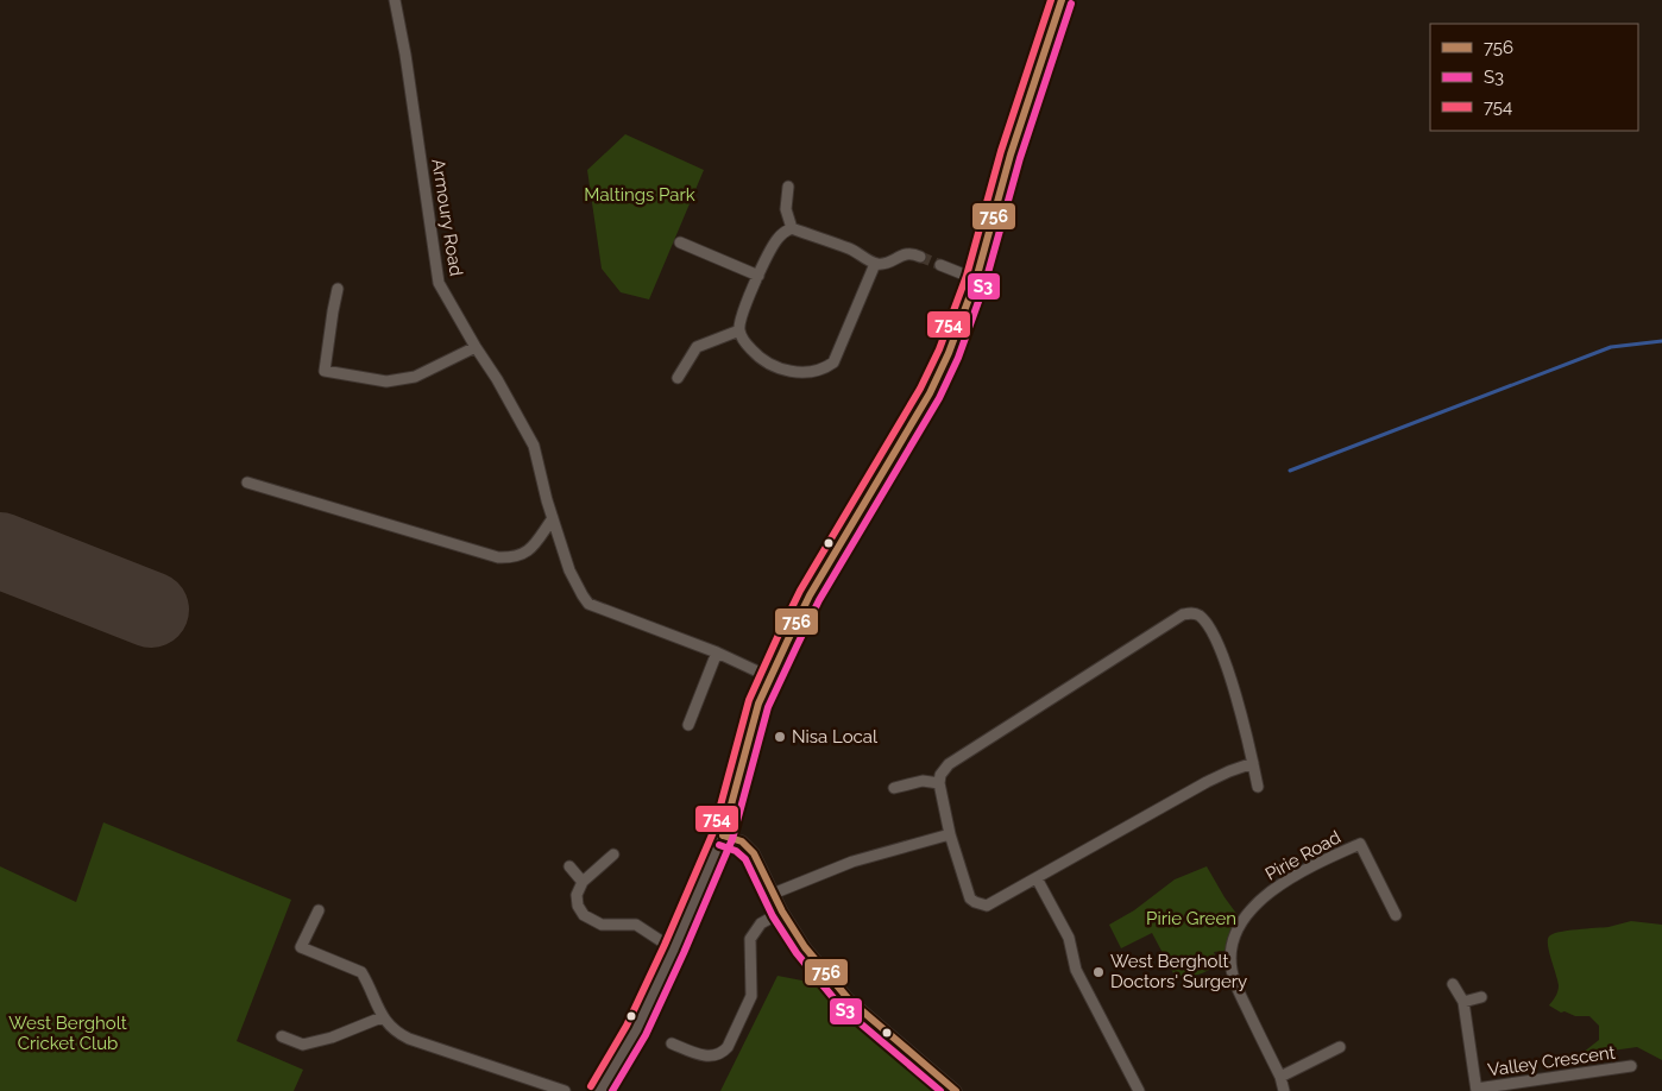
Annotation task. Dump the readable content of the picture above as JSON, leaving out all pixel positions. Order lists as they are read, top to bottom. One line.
{"streets":{"street":["Armoury Road","Pirie Road","Valley Crescent"]},"parks":["Maltings Park","Pirie Green","West Bergholt Cricket Club"],"places":["Nisa Local","West Bergholt Doctors' Surgery"],"lines":["transit line 756","transit line 754","transit line S3"],"legend":["756","S3","754"]}
